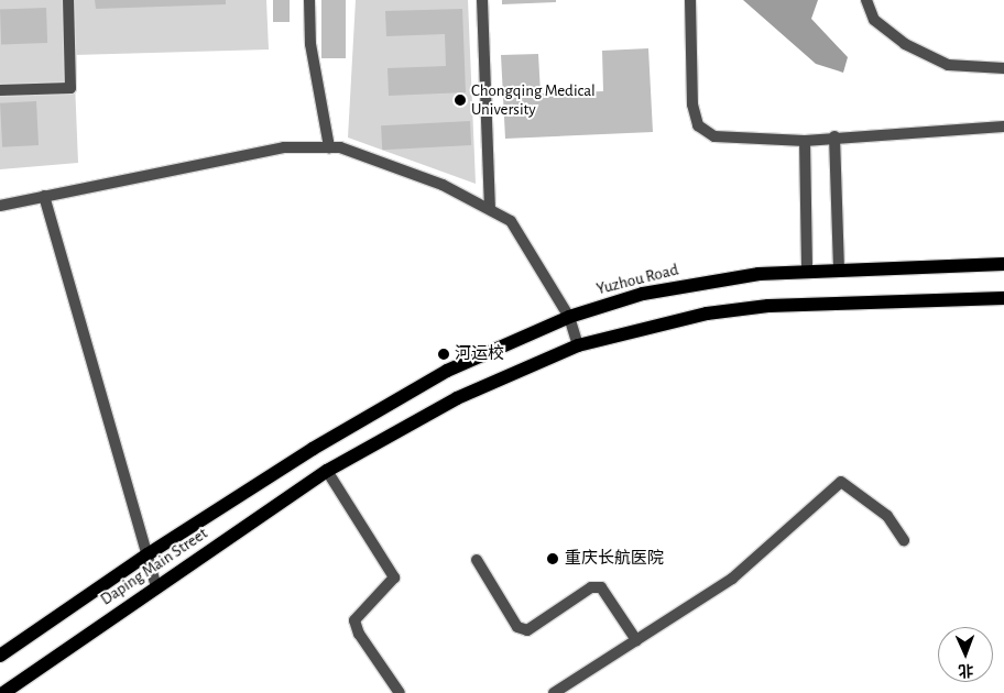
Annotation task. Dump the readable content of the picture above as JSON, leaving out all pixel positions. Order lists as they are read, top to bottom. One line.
{"streets":{"main road":["Yuzhou Road","Daping Main Street"]},"crossings":[["Yuzhou Road","Daping Main Street"]],"places":["Chongqing Medical University","河运校","重庆长航医院"],"north":"bottom"}
